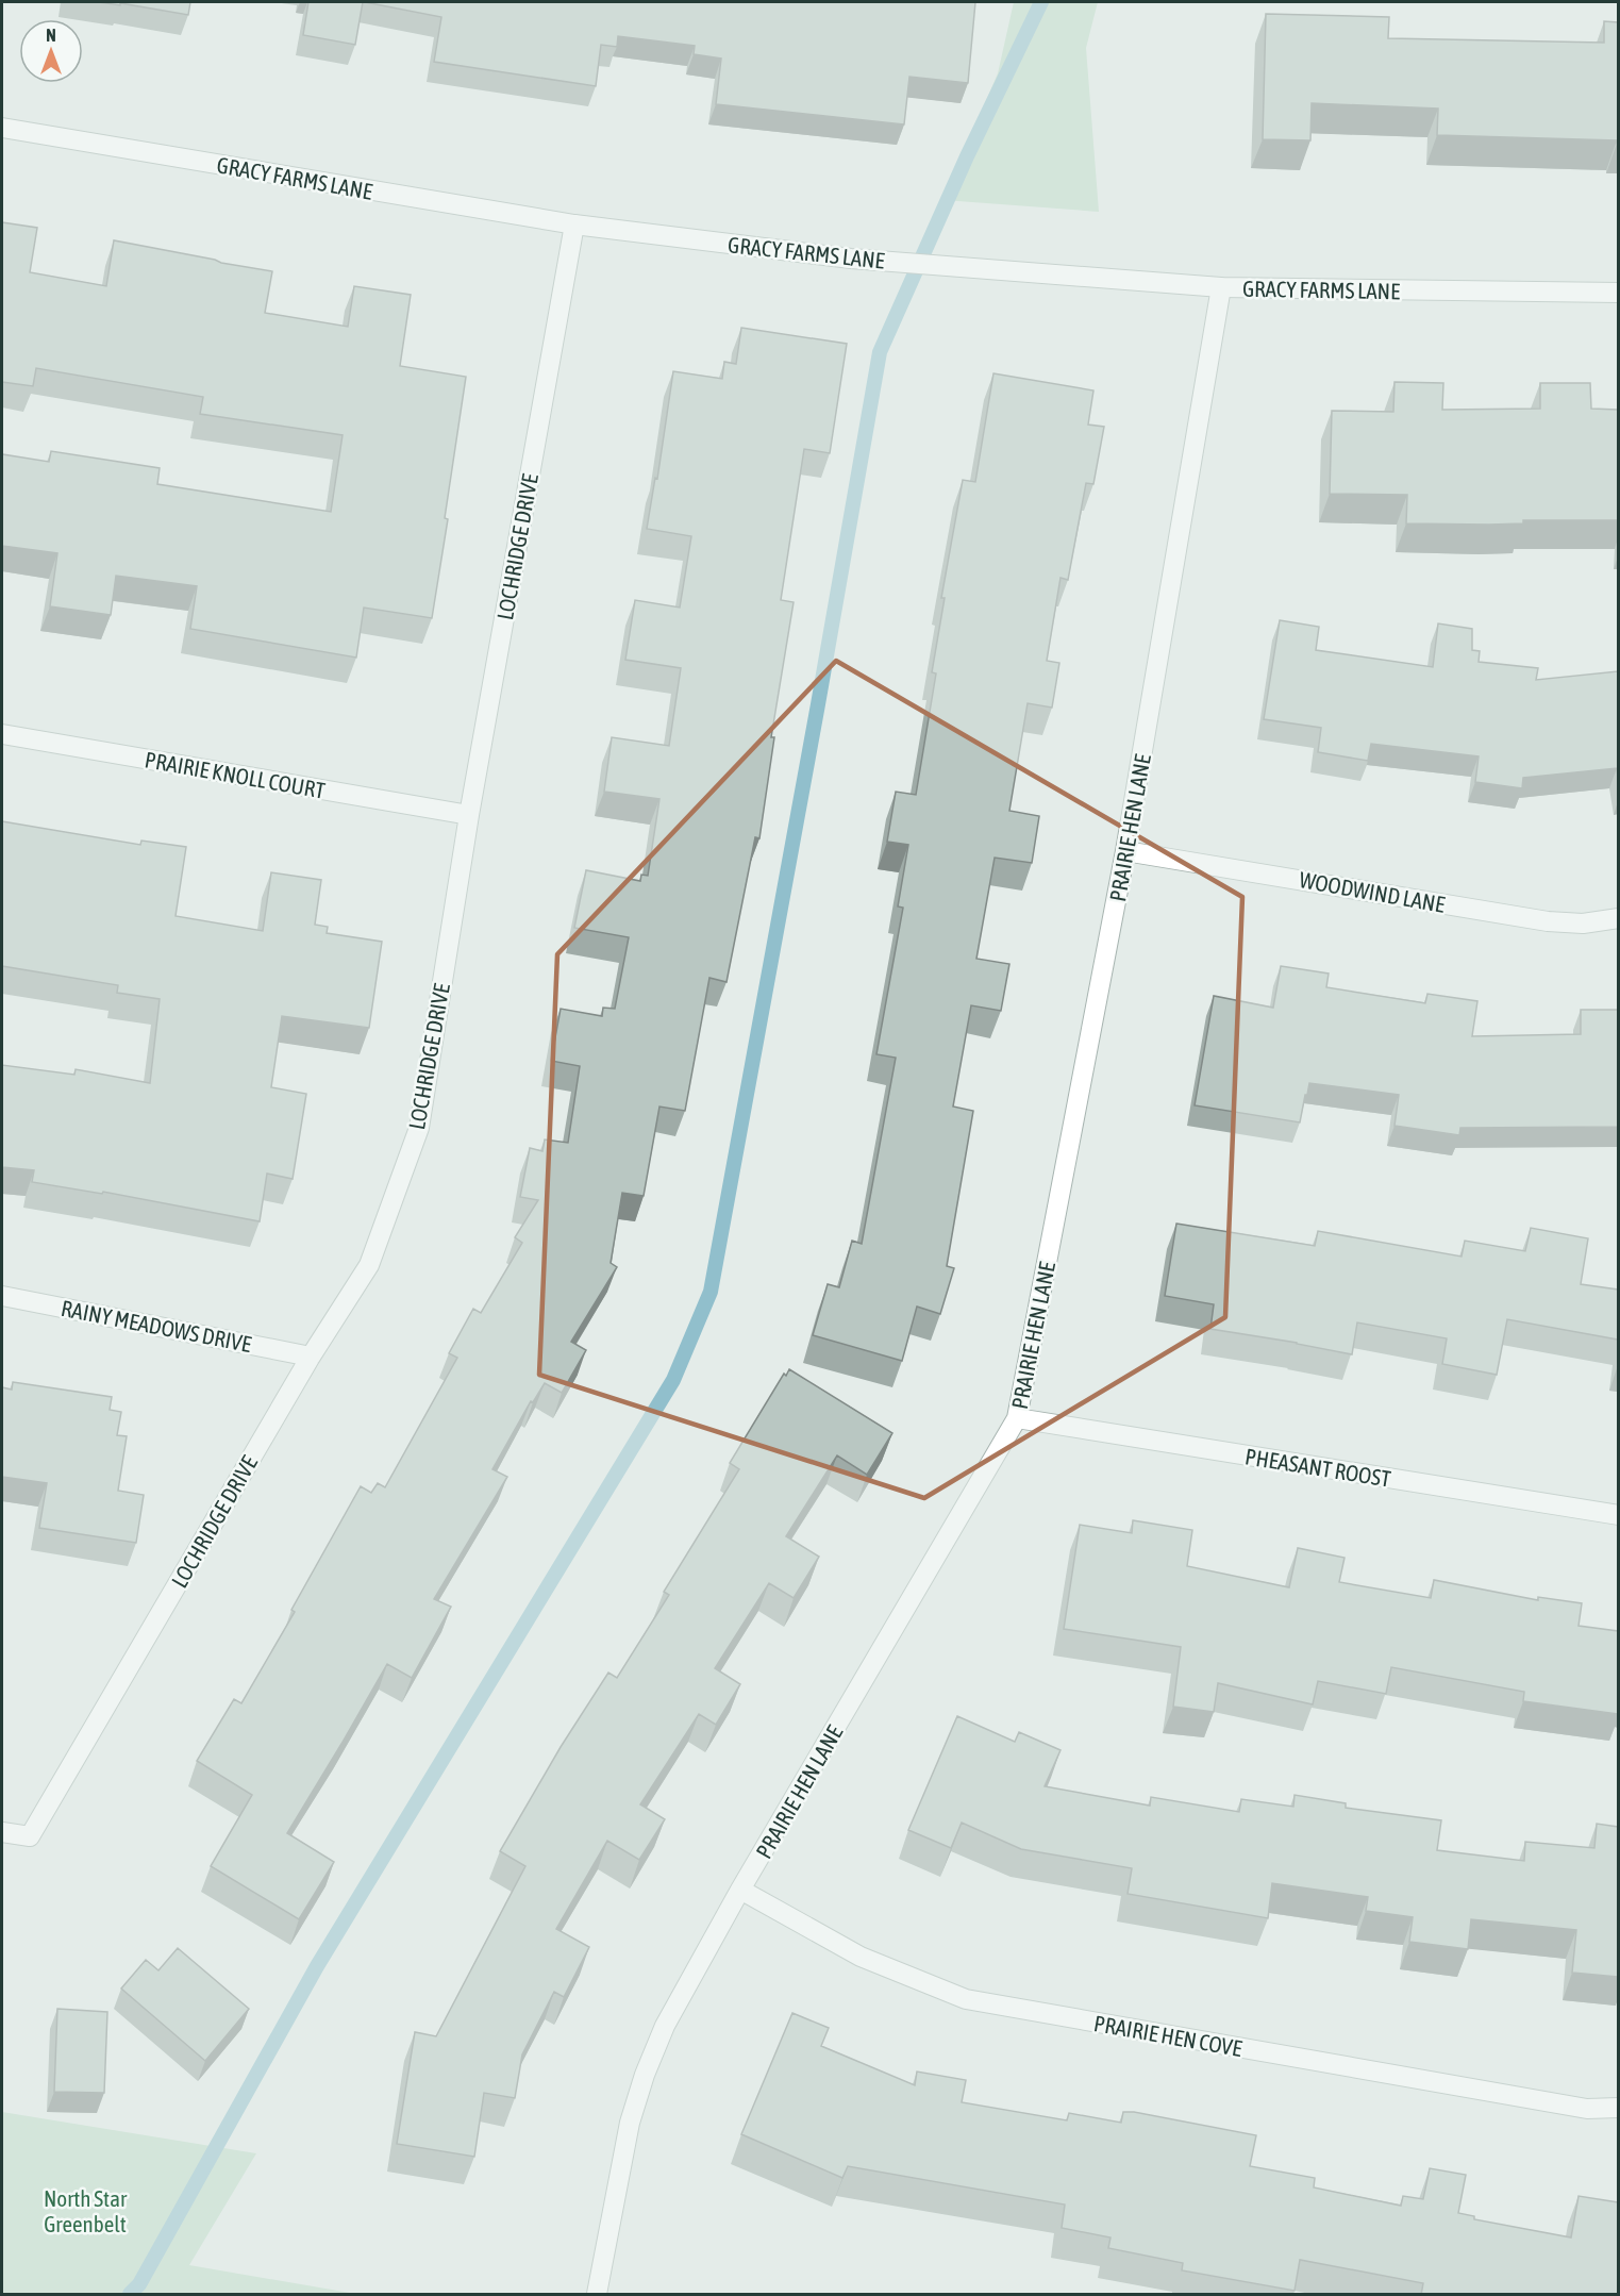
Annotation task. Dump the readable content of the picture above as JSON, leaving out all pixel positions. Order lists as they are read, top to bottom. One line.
{"streets":{"street":["GRACY FARMS LANE","LOCHRIDGE DRIVE","PRAIRIE KNOLL COURT","PRAIRIE HEN LANE","WOODWIND LANE","RAINY MEADOWS DRIVE","PHEASANT ROOST","PRAIRIE HEN COVE"]},"crossings":[["GRACY FARMS LANE","LOCHRIDGE DRIVE"],["GRACY FARMS LANE","PRAIRIE HEN LANE"],["LOCHRIDGE DRIVE","PRAIRIE KNOLL COURT"],["LOCHRIDGE DRIVE","RAINY MEADOWS DRIVE"],["PRAIRIE HEN LANE","WOODWIND LANE"],["PRAIRIE HEN LANE","PHEASANT ROOST"],["PRAIRIE HEN LANE","PRAIRIE HEN COVE"]],"parks":["North Star Greenbelt"],"north":"top"}
